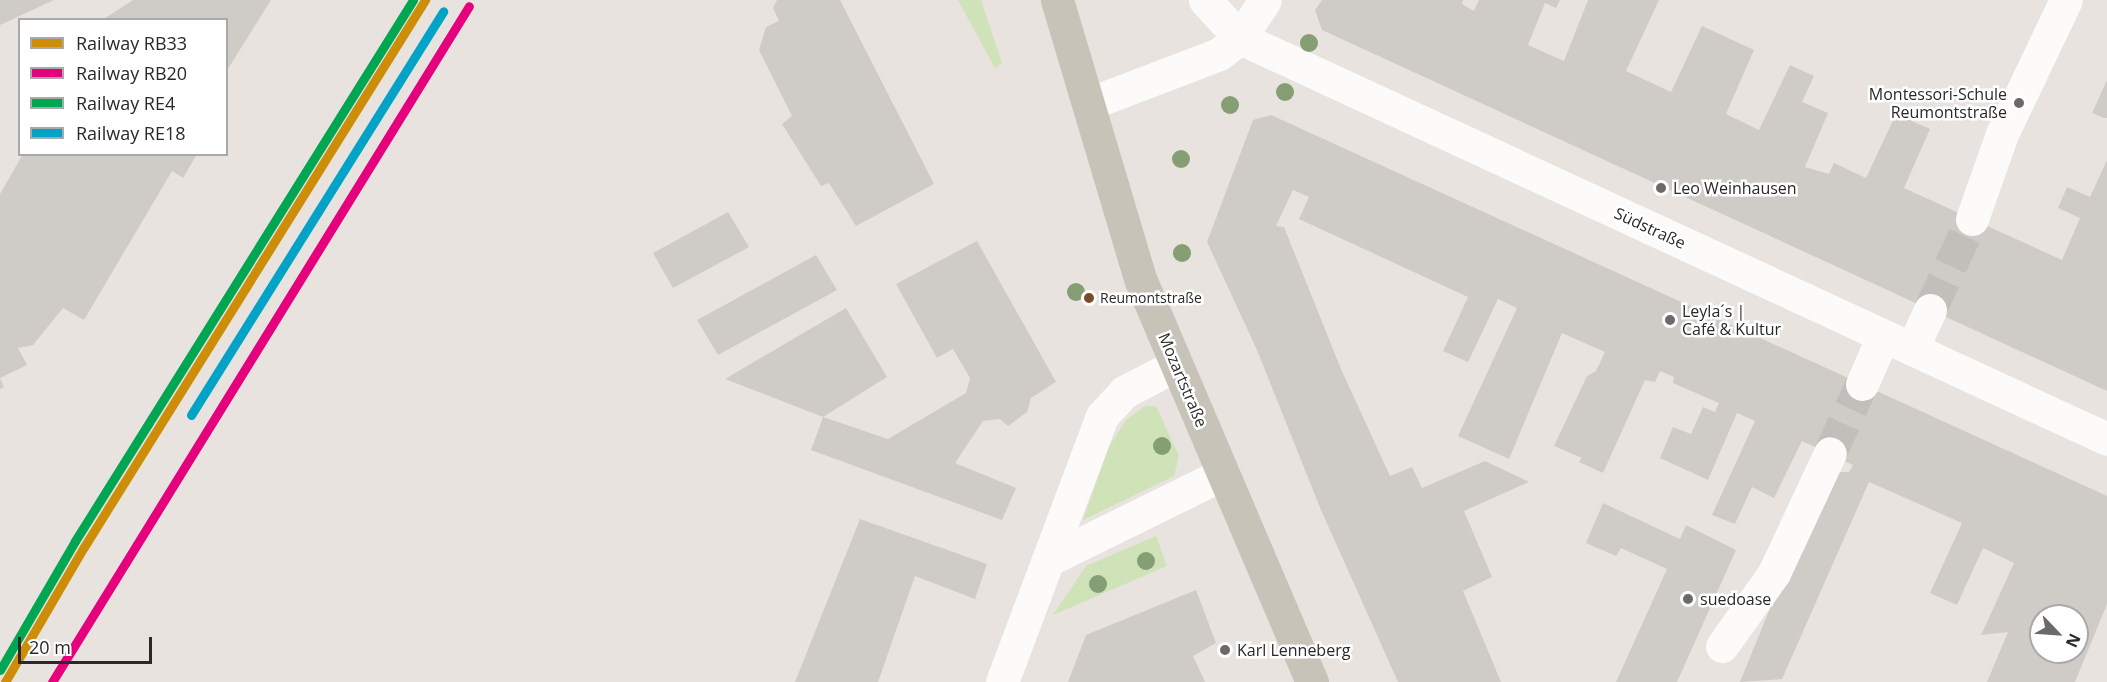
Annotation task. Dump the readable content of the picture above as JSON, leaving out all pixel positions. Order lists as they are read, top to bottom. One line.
{"streets":{"main road":["Mozartstraße"],"street":["Südstraße"]},"places":["Montessori-Schule Reumontstraße","Leo Weinhausen","Reumontstraße","Leyla´s | Café & Kultur","suedoase","Karl Lenneberg"],"lines":["rail line RB33","rail line RE4","rail line RB20","rail line RE18"],"legend":["Railway RB33","Railway RB20","Railway RE4","Railway RE18"],"scale_bar":"20 m","north":"bottom right"}
